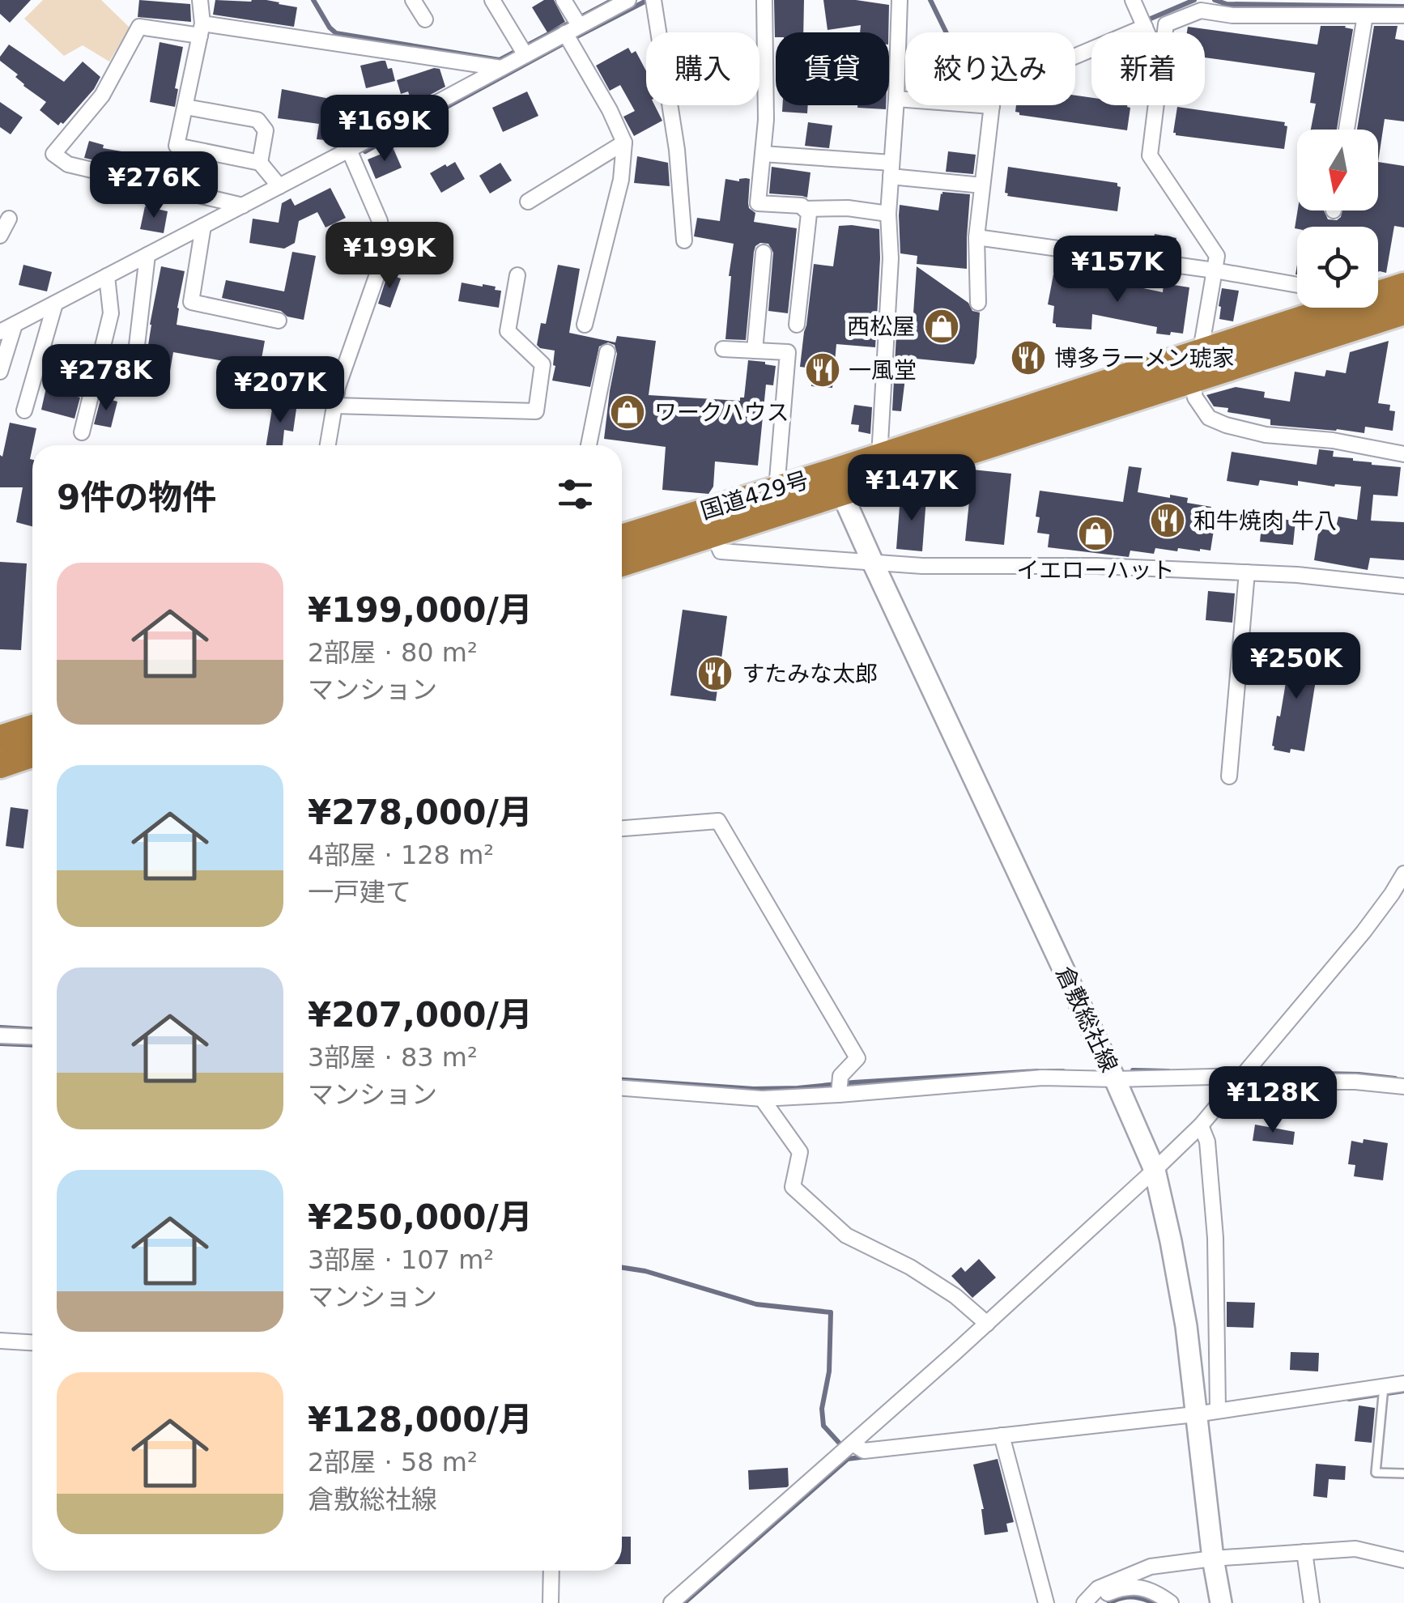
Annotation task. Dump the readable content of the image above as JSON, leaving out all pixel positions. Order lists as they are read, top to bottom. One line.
{"streets":{"highway":["国道429号"],"main road":["倉敷総社線"]},"crossings":[["国道429号","倉敷総社線"]],"places":{"shop":["西松屋","ワークハウス","イエローハット"],"restaurant":["博多ラーメン琥家","一風堂","和牛焼肉 牛八","すたみな太郎"]},"north":"bottom","page":{"chip":["購入","賃貸","絞り込み","新着"],"price":["¥169K","¥276K","¥199K","¥157K","¥278K","¥207K","¥147K","¥250K","¥128K"],"heading":"9件の物件","list":[{"name":"¥199,000/月","note":"2部屋 · 80 m² · マンション"},{"name":"¥278,000/月","note":"4部屋 · 128 m² · 一戸建て"},{"name":"¥207,000/月","note":"3部屋 · 83 m² · マンション"},{"name":"¥250,000/月","note":"3部屋 · 107 m² · マンション"},{"name":"¥128,000/月","note":"2部屋 · 58 m² · 倉敷総社線"}]}}
